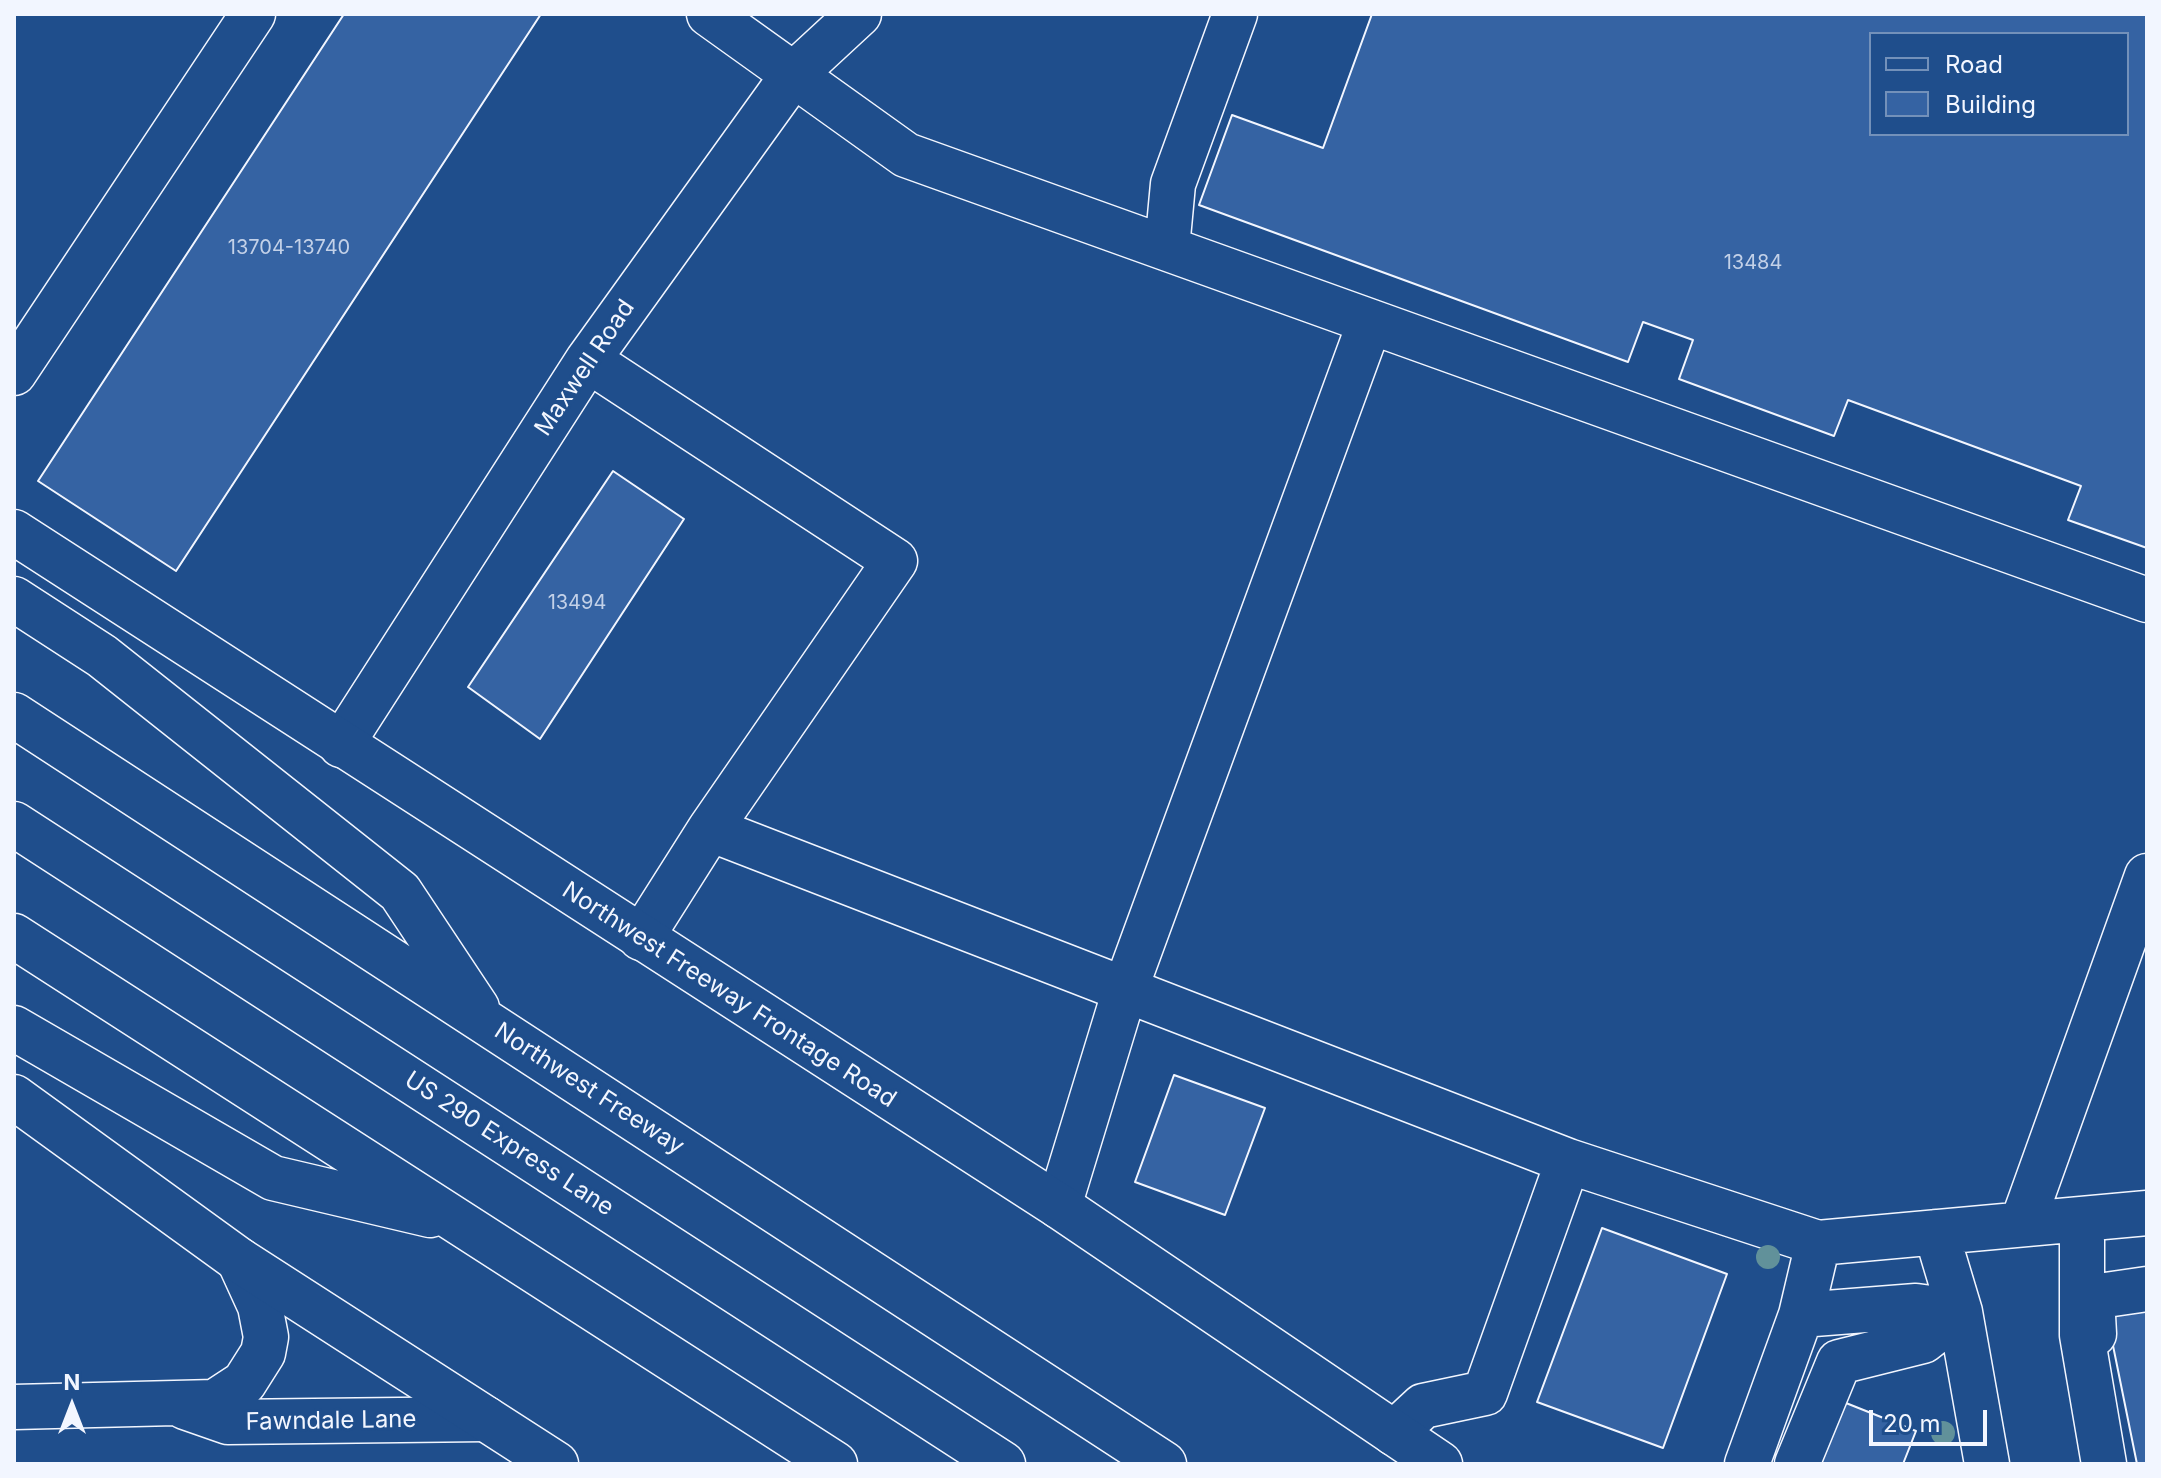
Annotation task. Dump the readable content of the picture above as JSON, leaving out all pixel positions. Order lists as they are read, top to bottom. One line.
{"streets":{"main road":["Maxwell Road","Northwest Freeway Frontage Road","Northwest Freeway","US 290 Express Lane","Fawndale Lane"]},"crossings":[["Maxwell Road","Northwest Freeway Frontage Road"]],"house_numbers":["13704-13740","13484","13494"],"legend":["Road","Building"],"scale_bar":"20 m","north":"top"}
